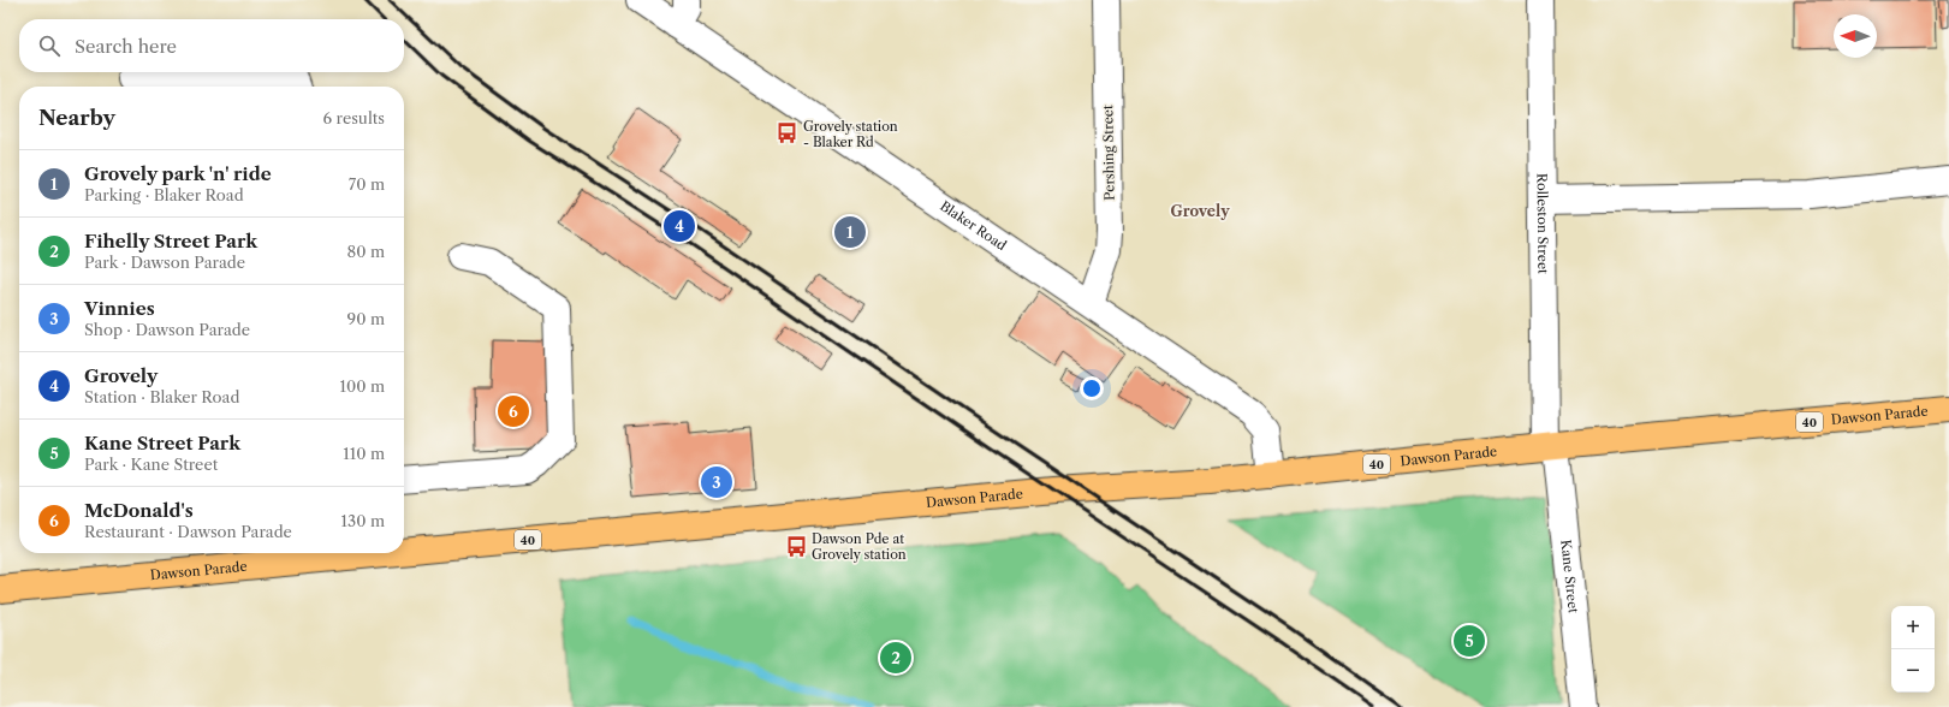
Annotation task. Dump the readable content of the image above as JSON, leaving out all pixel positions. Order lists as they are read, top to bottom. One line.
{"streets":{"main road":["Dawson Parade","40"],"street":["Pershing Street","Rolleston Street","Blaker Road","Kane Street"]},"crossings":[["Pershing Street","Blaker Road"],["Rolleston Street","Dawson Parade"],["Rolleston Street","Kane Street"],["Blaker Road","Dawson Parade"],["Dawson Parade","Kane Street"]],"districts":["Grovely"],"places":{"bus stop":["Grovely station - Blaker Rd","Dawson Pde at Grovely station"]},"north":"left","page":{"search":"Search here","heading":["Nearby","6 results"],"list":[{"mark":"1","name":"Grovely park 'n' ride","note":"Parking · Blaker Road","value":"70 m"},{"mark":"2","name":"Fihelly Street Park","note":"Park · Dawson Parade","value":"80 m"},{"mark":"3","name":"Vinnies","note":"Shop · Dawson Parade","value":"90 m"},{"mark":"4","name":"Grovely","note":"Station · Blaker Road","value":"100 m"},{"mark":"5","name":"Kane Street Park","note":"Park · Kane Street","value":"110 m"},{"mark":"6","name":"McDonald's","note":"Restaurant · Dawson Parade","value":"130 m"}],"pins":["4","1","6","3","5","2"],"map_buttons":["+","−"]}}
